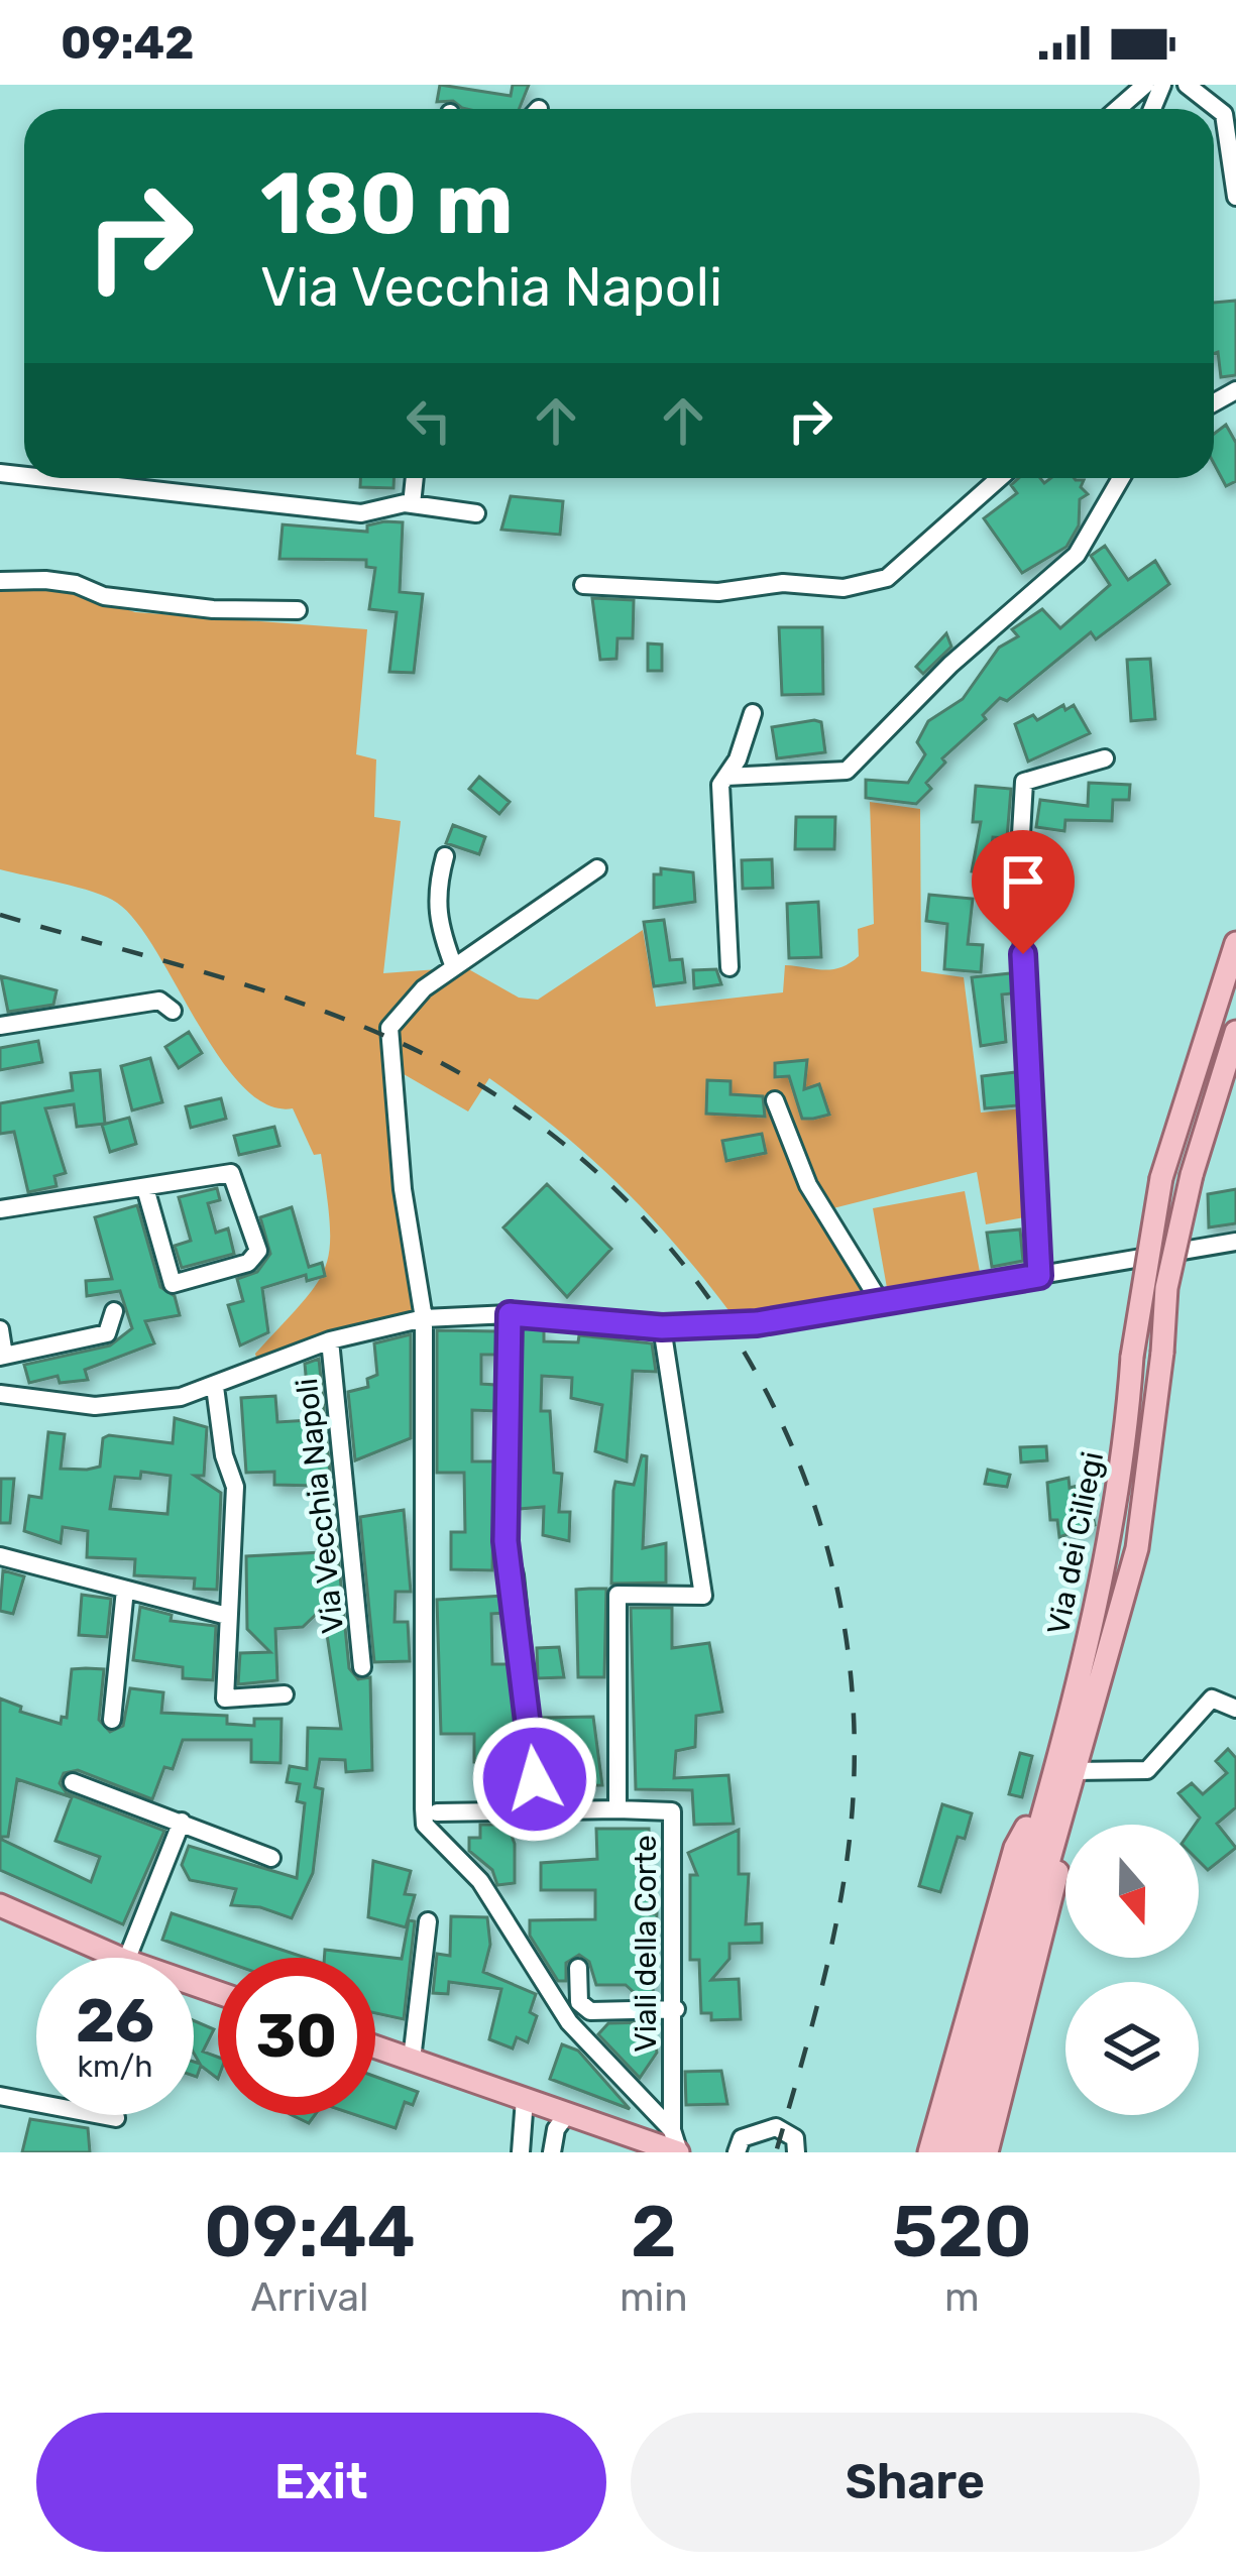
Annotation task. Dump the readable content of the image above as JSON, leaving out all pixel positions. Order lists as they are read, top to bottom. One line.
{"streets":{"main road":["Via dei Ciliegi"],"street":["Via Vecchia Napoli","Viali della Corte"]},"crossings":[["Via Vecchia Napoli","Viali della Corte"]],"north":"bottom","page":{"status":"09:42","turn":["180 m","Via Vecchia Napoli"],"speed":"26 km/h","limit":"30","eta":["09:44","Arrival","2","min","520","m"],"buttons":["Exit","Share"]}}
